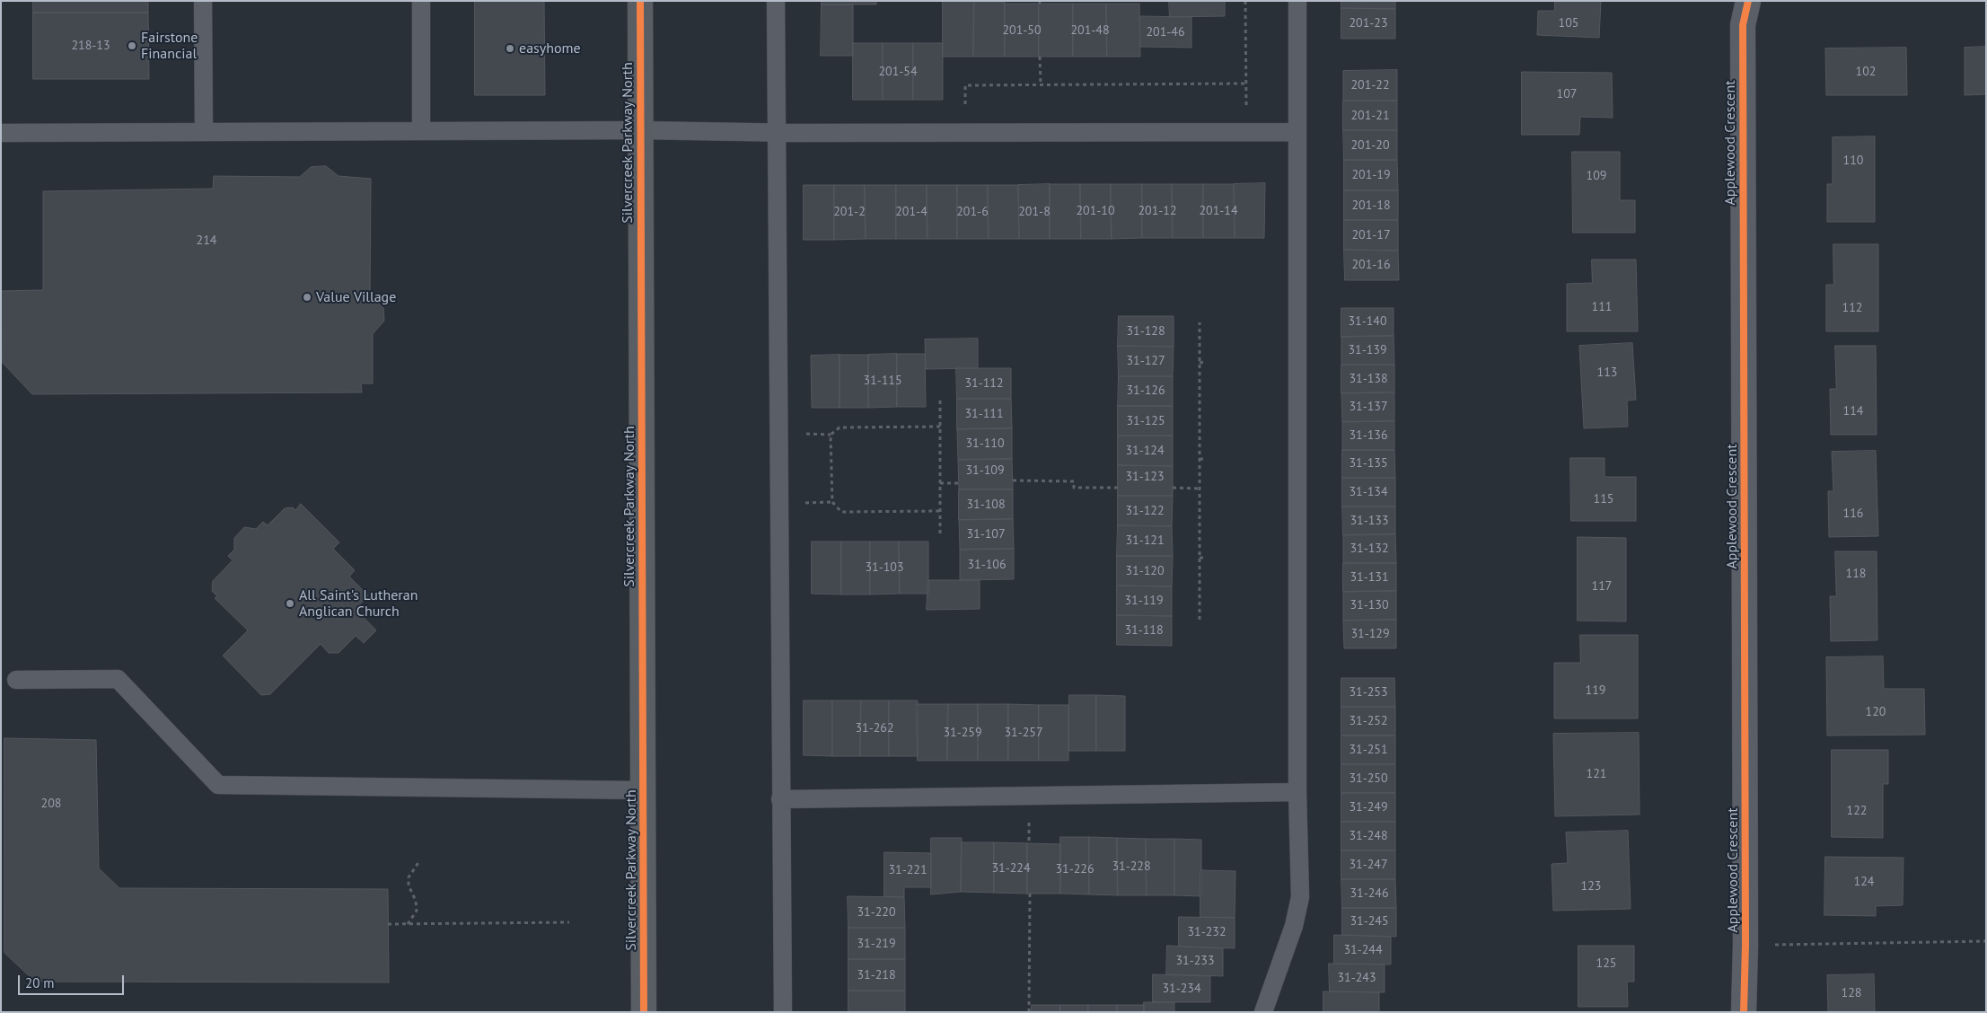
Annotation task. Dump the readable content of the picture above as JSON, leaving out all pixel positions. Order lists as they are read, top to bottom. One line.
{"streets":{"main road":["Silvercreek Parkway North"],"street":["Applewood Crescent"]},"places":["Fairstone Financial","easyhome","Value Village","All Saint's Lutheran Anglican Church"],"house_numbers":["201-23","105","201-50","201-48","201-46","218-13","201-54","102","201-22","107","201-21","201-20","110","201-19","109","201-18","201-10","201-12","201-14","201-2","201-4","201-6","201-8","201-17","214","201-16","111","112","31-140","31-128","31-139","31-127","113","31-138","31-115","31-112","31-126","31-137","114","31-111","31-125","31-136","31-110","31-124","31-135","31-109","31-123","31-134","115","31-108","31-122","116","31-133","31-107","31-121","31-132","31-106","31-103","31-120","118","31-131","117","31-119","31-130","31-118","31-129","119","31-253","120","31-252","31-262","31-259","31-257","31-251","121","31-250","208","31-249","122","31-248","31-247","31-228","31-224","31-226","31-221","124","123","31-246","31-220","31-245","31-232","31-219","31-244","31-233","125","31-218","31-243","31-234","128"],"scale_bar":"20 m"}
